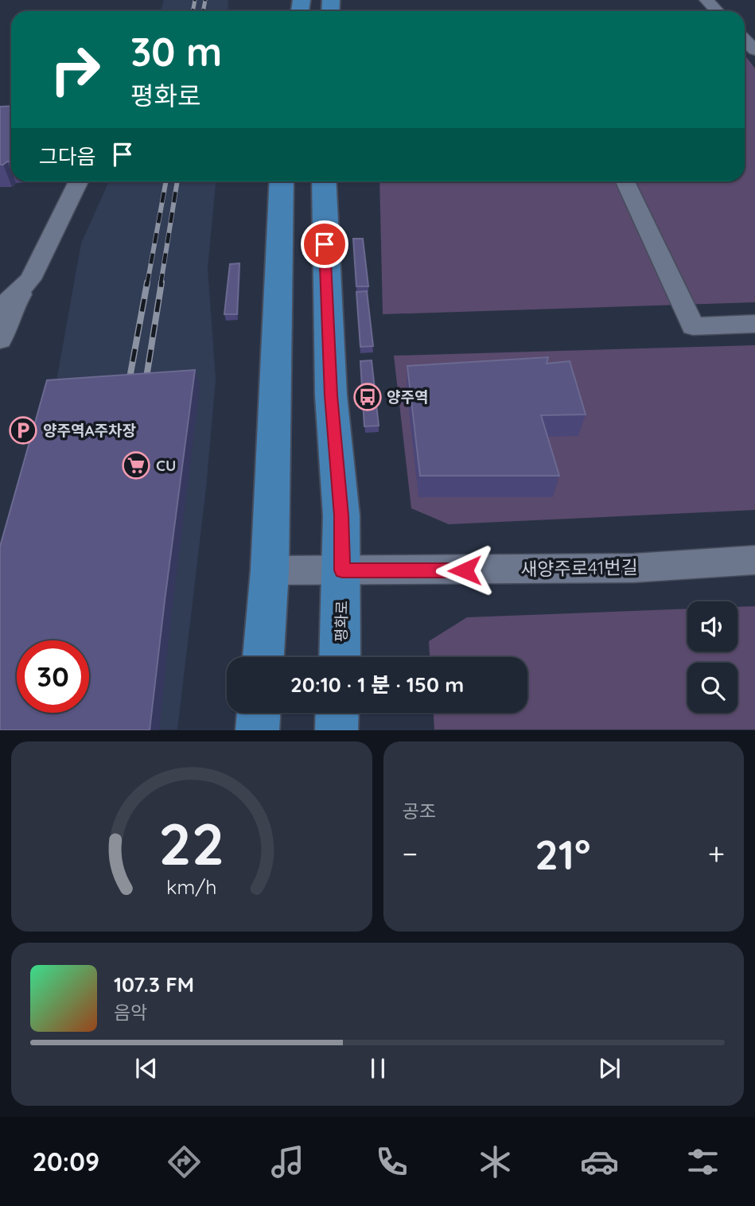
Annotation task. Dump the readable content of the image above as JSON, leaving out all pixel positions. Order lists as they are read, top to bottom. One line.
{"streets":{"main road":["평화로"],"street":["새양주로41번길"]},"crossings":[["새양주로41번길","평화로"]],"places":{"bus stop":["양주역"],"parking":["양주역A주차장"],"supermarket":["CU"]},"page":{"turn":["30 m","평화로"],"then":"그다음","limit":"30","trip":"20:10 · 1 분 · 150 m","tile":"공조","heat":["−","21°","+"],"song":["107.3 FM","음악"],"tabs":"20:09","gauge":["22","km/h"]}}
